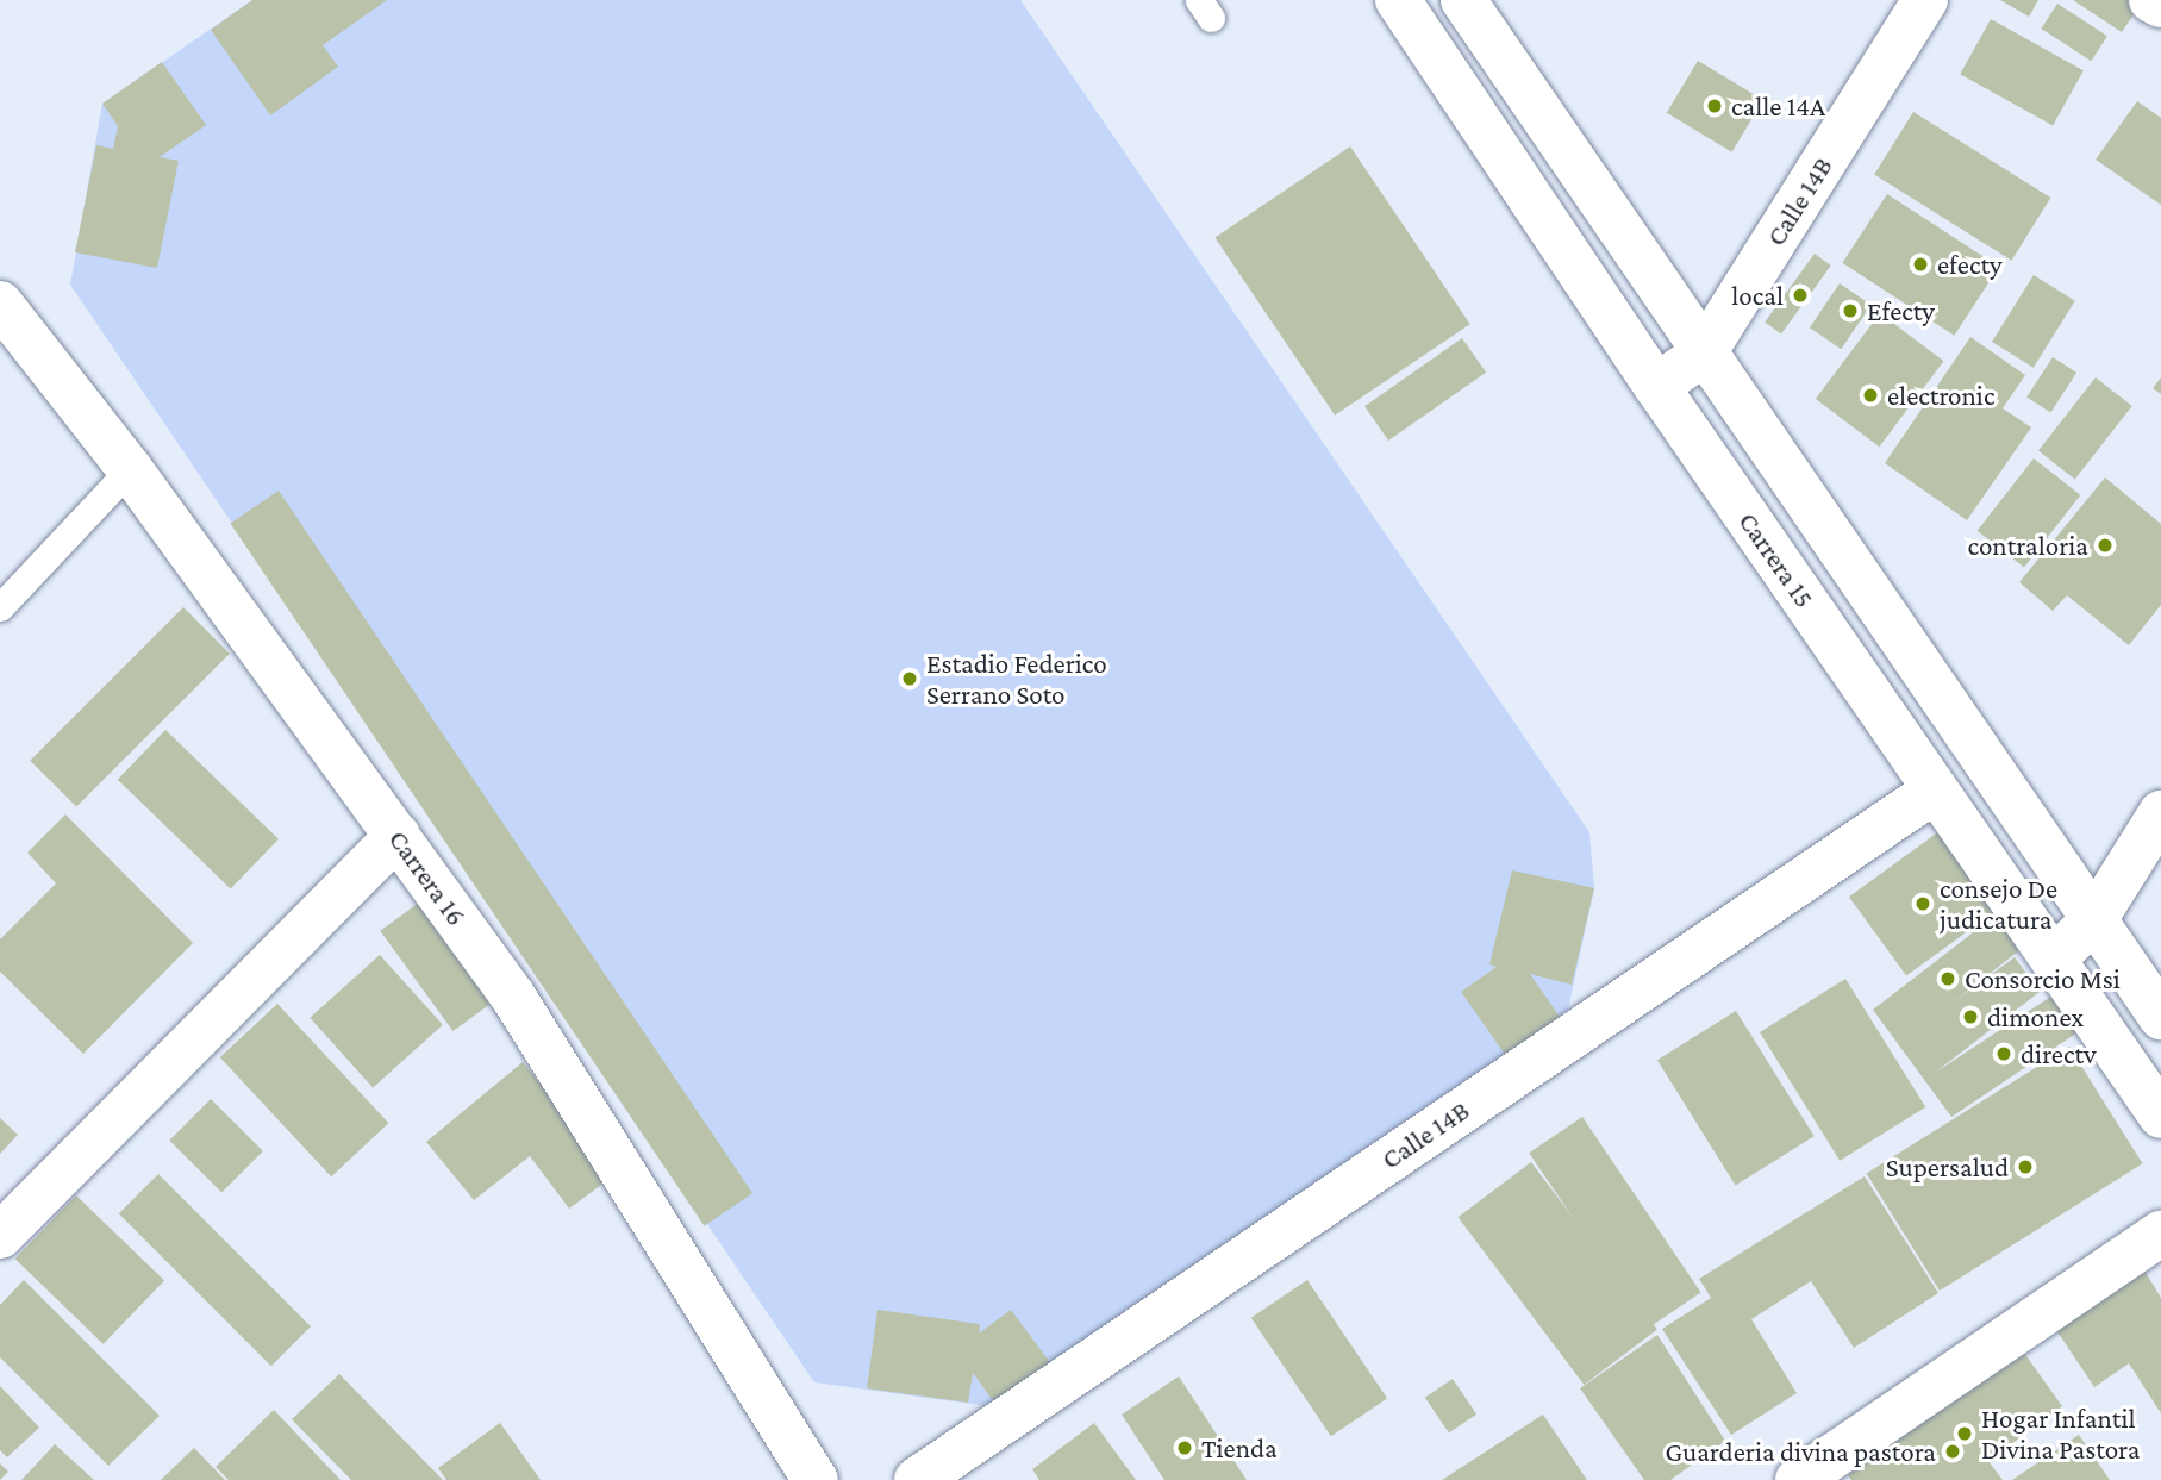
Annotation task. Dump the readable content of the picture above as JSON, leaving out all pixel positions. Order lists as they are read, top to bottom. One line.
{"streets":{"street":["Calle 14B","Carrera 15","Carrera 16"]},"crossings":[["Calle 14B","Carrera 15"]],"places":["calle 14A","efecty","local","Efecty","electronic","contraloria","Estadio Federico Serrano Soto","consejo De judicatura","Consorcio Msi","dimonex","directv","Supersalud","Hogar Infantil Divina Pastora","Tienda","Guarderia divina pastora"]}
